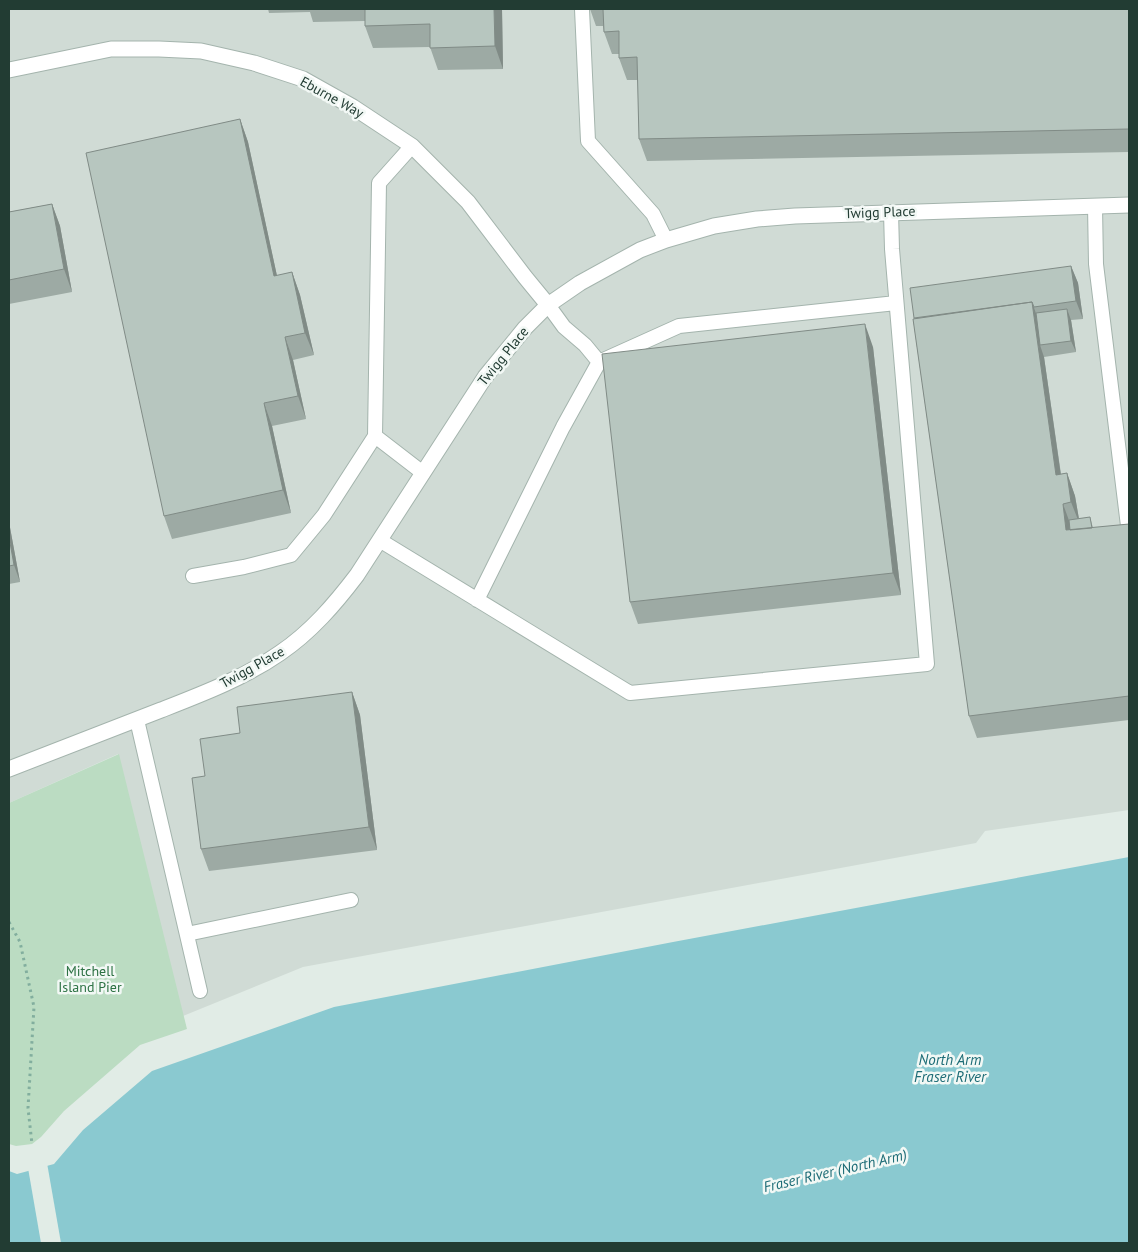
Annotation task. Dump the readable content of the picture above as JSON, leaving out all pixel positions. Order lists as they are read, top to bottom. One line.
{"streets":{"street":["Eburne Way","Twigg Place"]},"crossings":[["Eburne Way","Twigg Place"]],"water":["North Arm Fraser River","Fraser River (North Arm)"],"parks":["Mitchell Island Pier"]}
